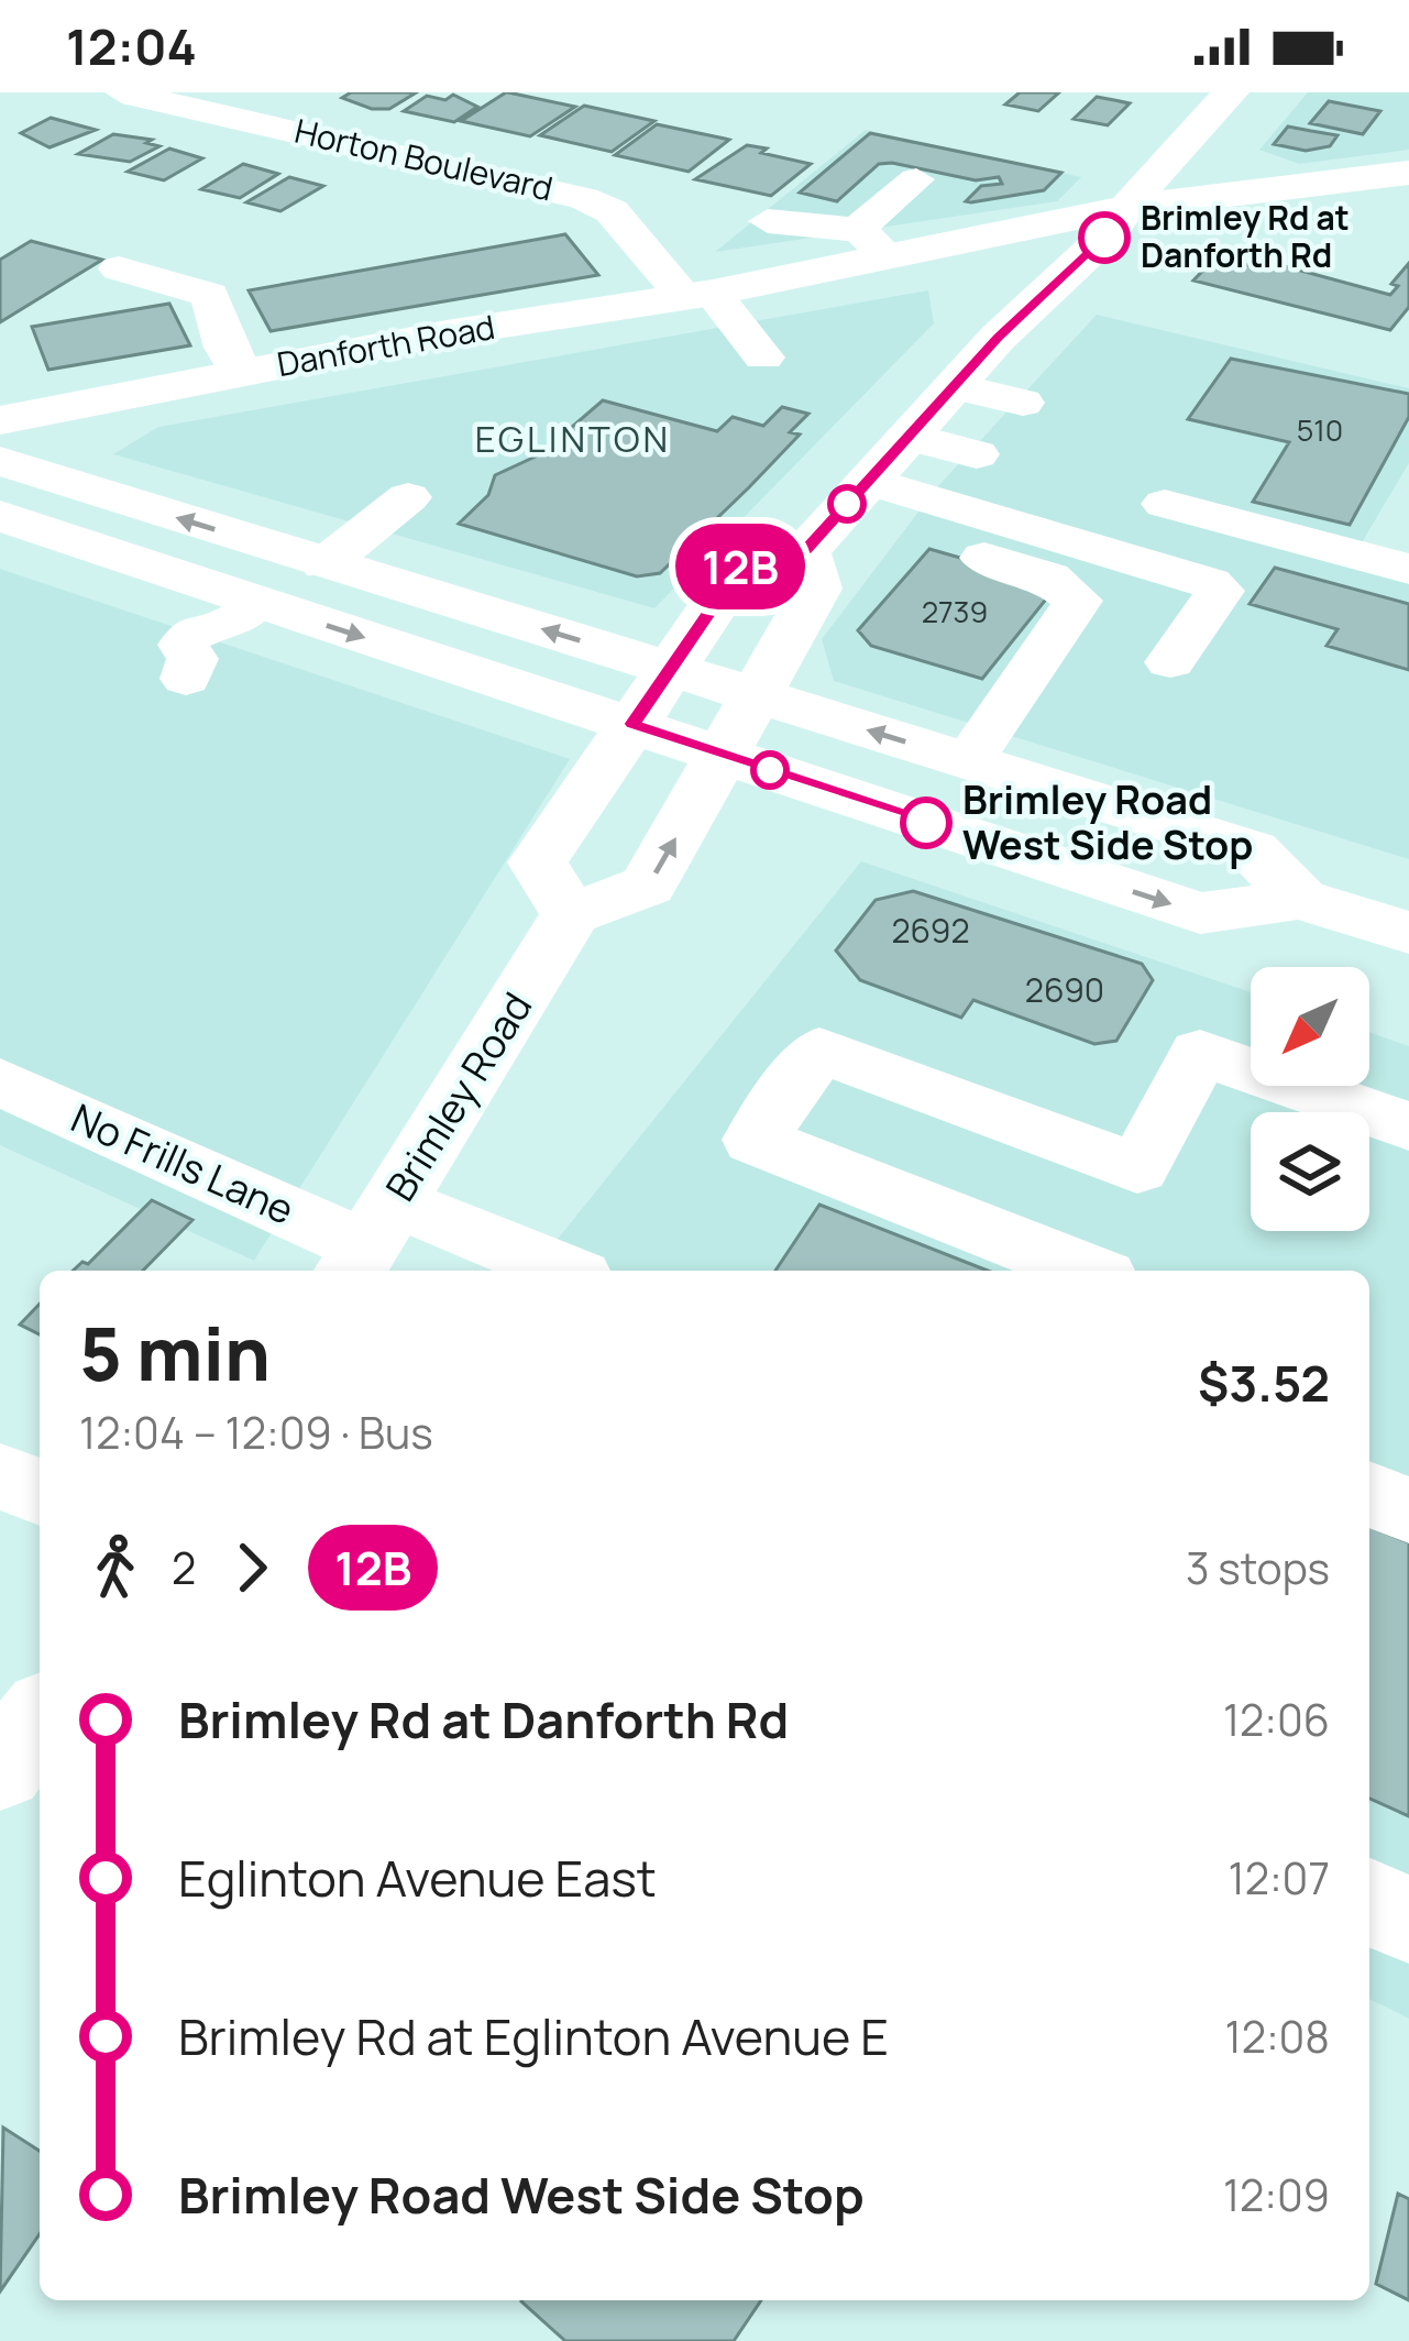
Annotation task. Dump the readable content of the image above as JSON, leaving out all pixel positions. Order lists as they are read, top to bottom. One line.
{"streets":{"main road":["Danforth Road","Brimley Road"],"street":["Horton Boulevard","No Frills Lane"]},"crossings":[["Horton Boulevard","Danforth Road"],["Brimley Road","No Frills Lane"]],"districts":["EGLINTON"],"places":["Brimley Rd at Danforth Rd","Brimley Road West Side Stop"],"lines":["bus line 12B"],"house_numbers":["510","2739","2692","2690"],"north":"bottom left","page":{"status":"12:04","on_map":"12B","heading":["5 min","12:04 – 12:09 · Bus","$3.52"],"legs":["2","12B","3 stops"],"list":[{"name":"Brimley Rd at Danforth Rd","value":"12:06"},{"name":"Eglinton Avenue East","value":"12:07"},{"name":"Brimley Rd at Eglinton Avenue E","value":"12:08"},{"name":"Brimley Road West Side Stop","value":"12:09"}]}}
